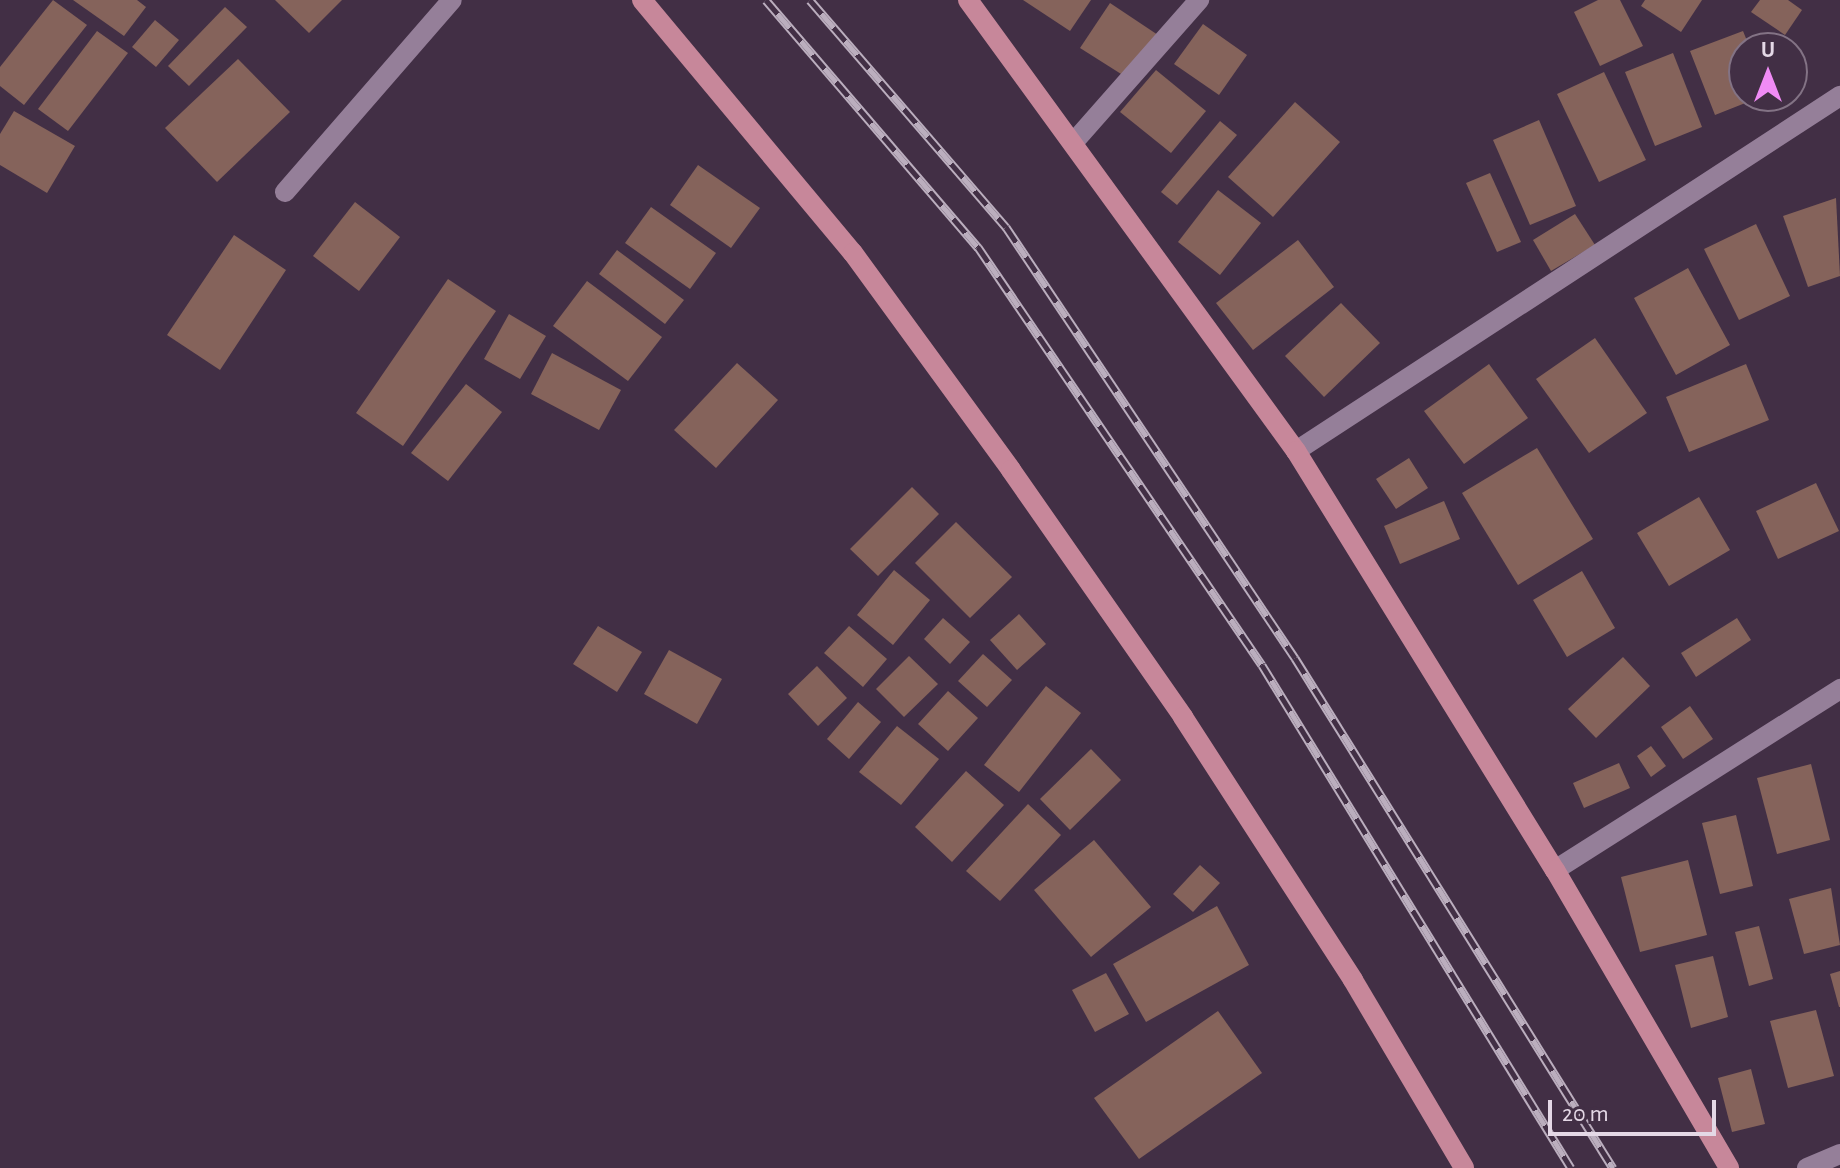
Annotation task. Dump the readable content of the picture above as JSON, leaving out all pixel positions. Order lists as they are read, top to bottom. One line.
{"scale_bar":"20 m","north":"top"}
